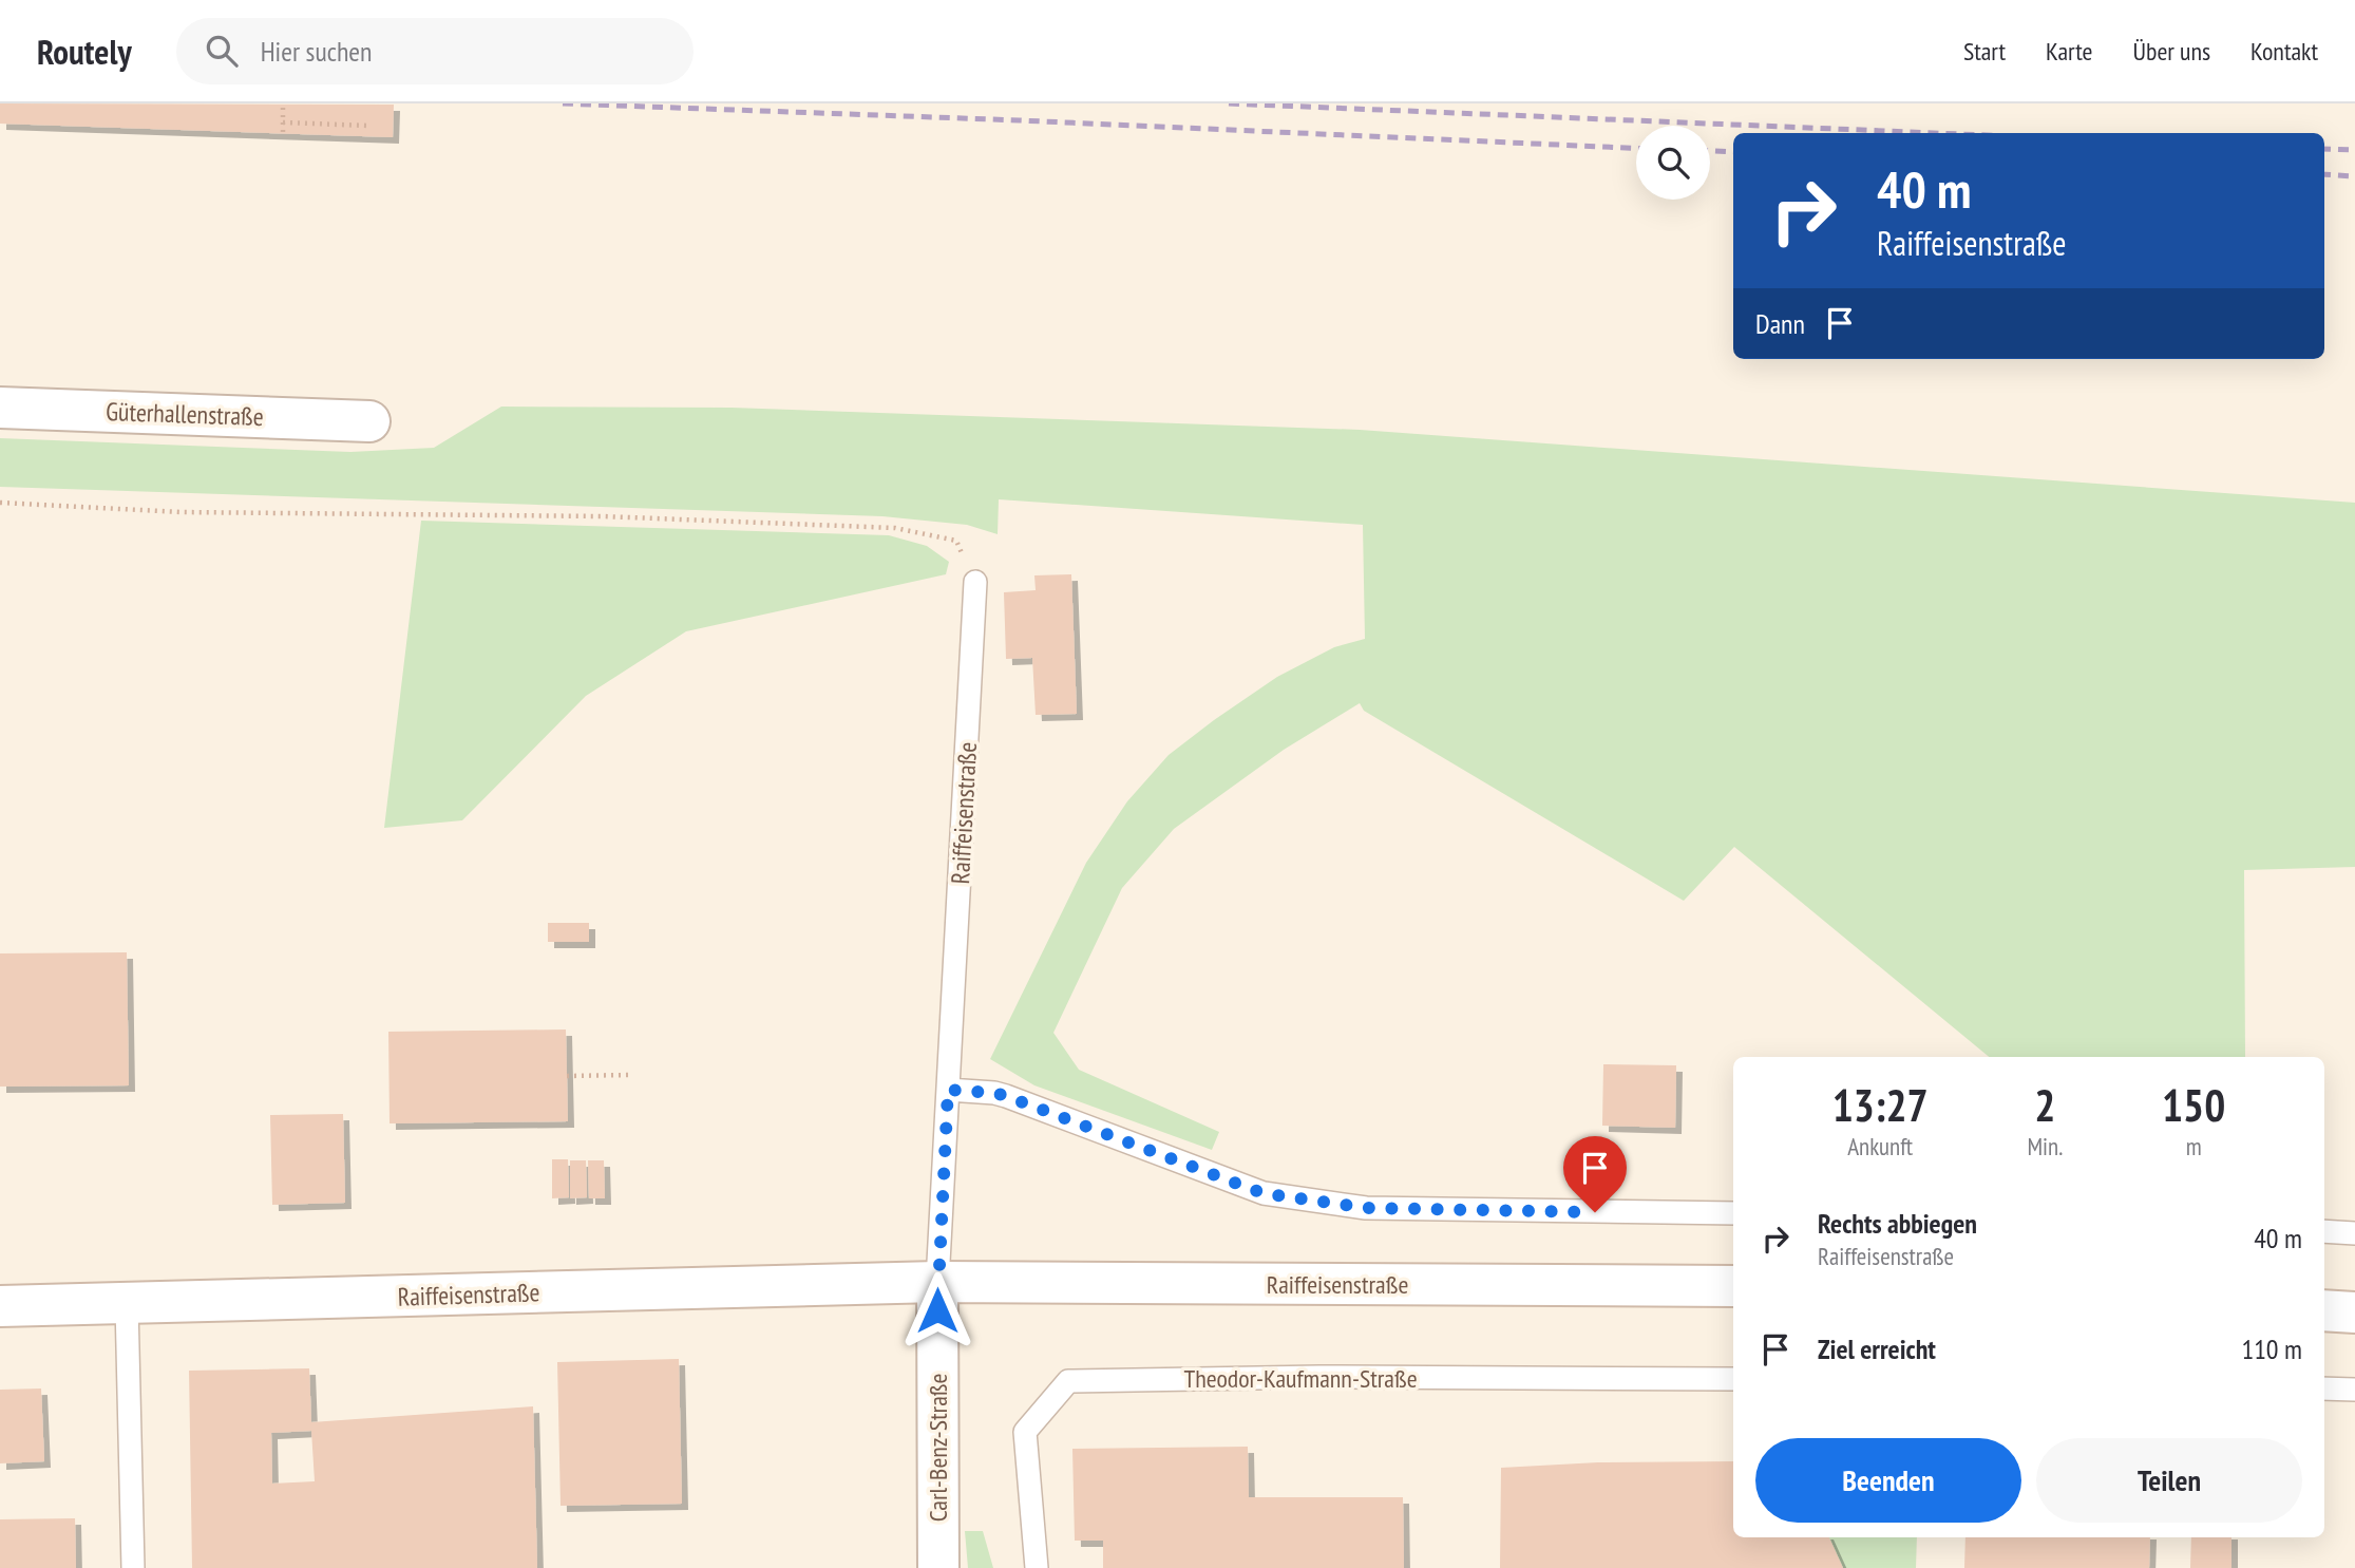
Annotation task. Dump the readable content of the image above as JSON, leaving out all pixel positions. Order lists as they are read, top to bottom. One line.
{"streets":{"street":["Güterhallenstraße","Raiffeisenstraße","Carl-Benz-Straße"],"lane":["Theodor-Kaufmann-Straße"]},"crossings":[["Raiffeisenstraße","Carl-Benz-Straße"]],"page":{"header":"Routely","search":"Hier suchen","nav":["Start","Karte","Über uns","Kontakt"],"turn":["40 m","Raiffeisenstraße"],"then":"Dann","eta":["13:27","Ankunft","2","Min.","150","m"],"list":[{"name":"Rechts abbiegen","note":"Raiffeisenstraße","value":"40 m"},{"name":"Ziel erreicht","value":"110 m"}],"buttons":["Beenden","Teilen"]}}
